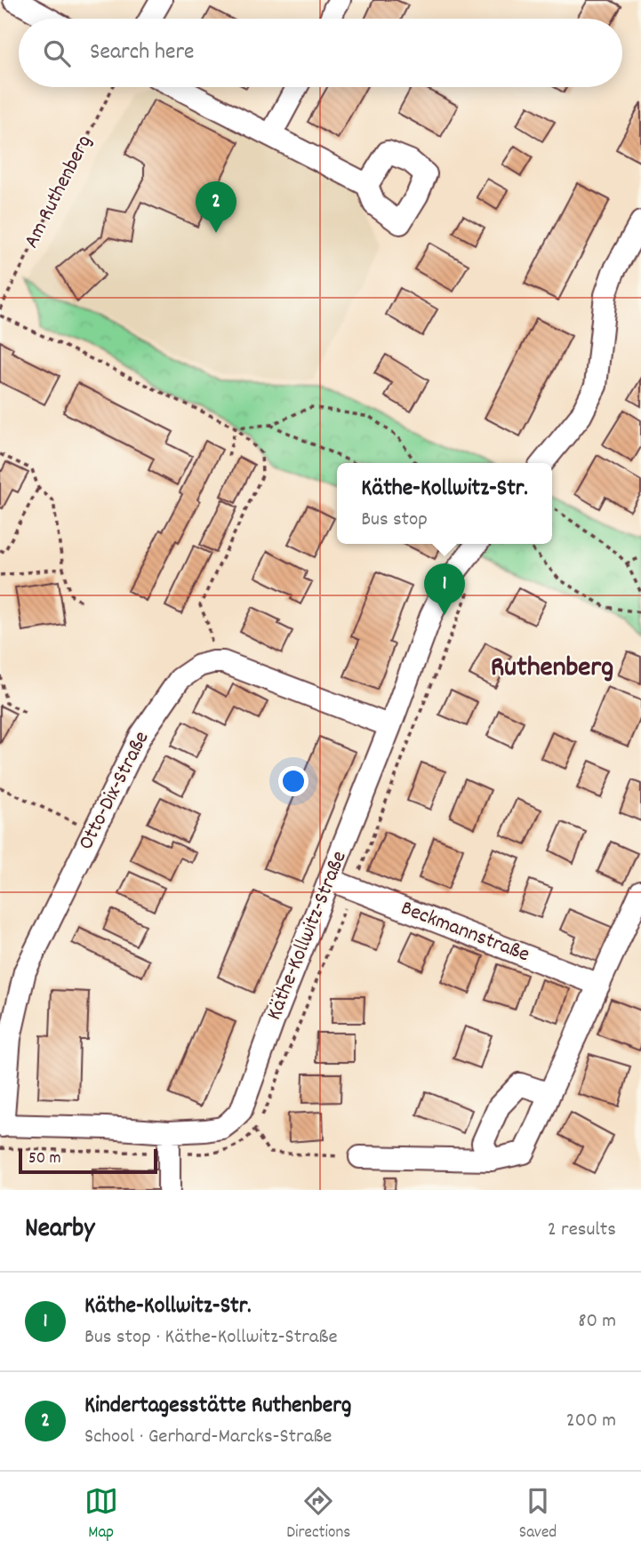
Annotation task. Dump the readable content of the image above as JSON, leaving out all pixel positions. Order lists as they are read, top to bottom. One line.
{"streets":{"street":["Otto-Dix-Straße","Beckmannstraße","Käthe-Kollwitz-Straße"],"path":["Am Ruthenberg"]},"crossings":[["Otto-Dix-Straße","Käthe-Kollwitz-Straße"],["Beckmannstraße","Käthe-Kollwitz-Straße"]],"districts":["Ruthenberg"],"scale_bar":"50 m","page":{"search":"Search here","pins":["2","1"],"popup":["Käthe-Kollwitz-Str.","Bus stop"],"scale":"50 m","heading":["Nearby","2 results"],"list":[{"mark":"1","name":"Käthe-Kollwitz-Str.","note":"Bus stop · Käthe-Kollwitz-Straße","value":"80 m"},{"mark":"2","name":"Kindertagesstätte Ruthenberg","note":"School · Gerhard-Marcks-Straße","value":"200 m"}],"nav":["Map","Directions","Saved"]}}
